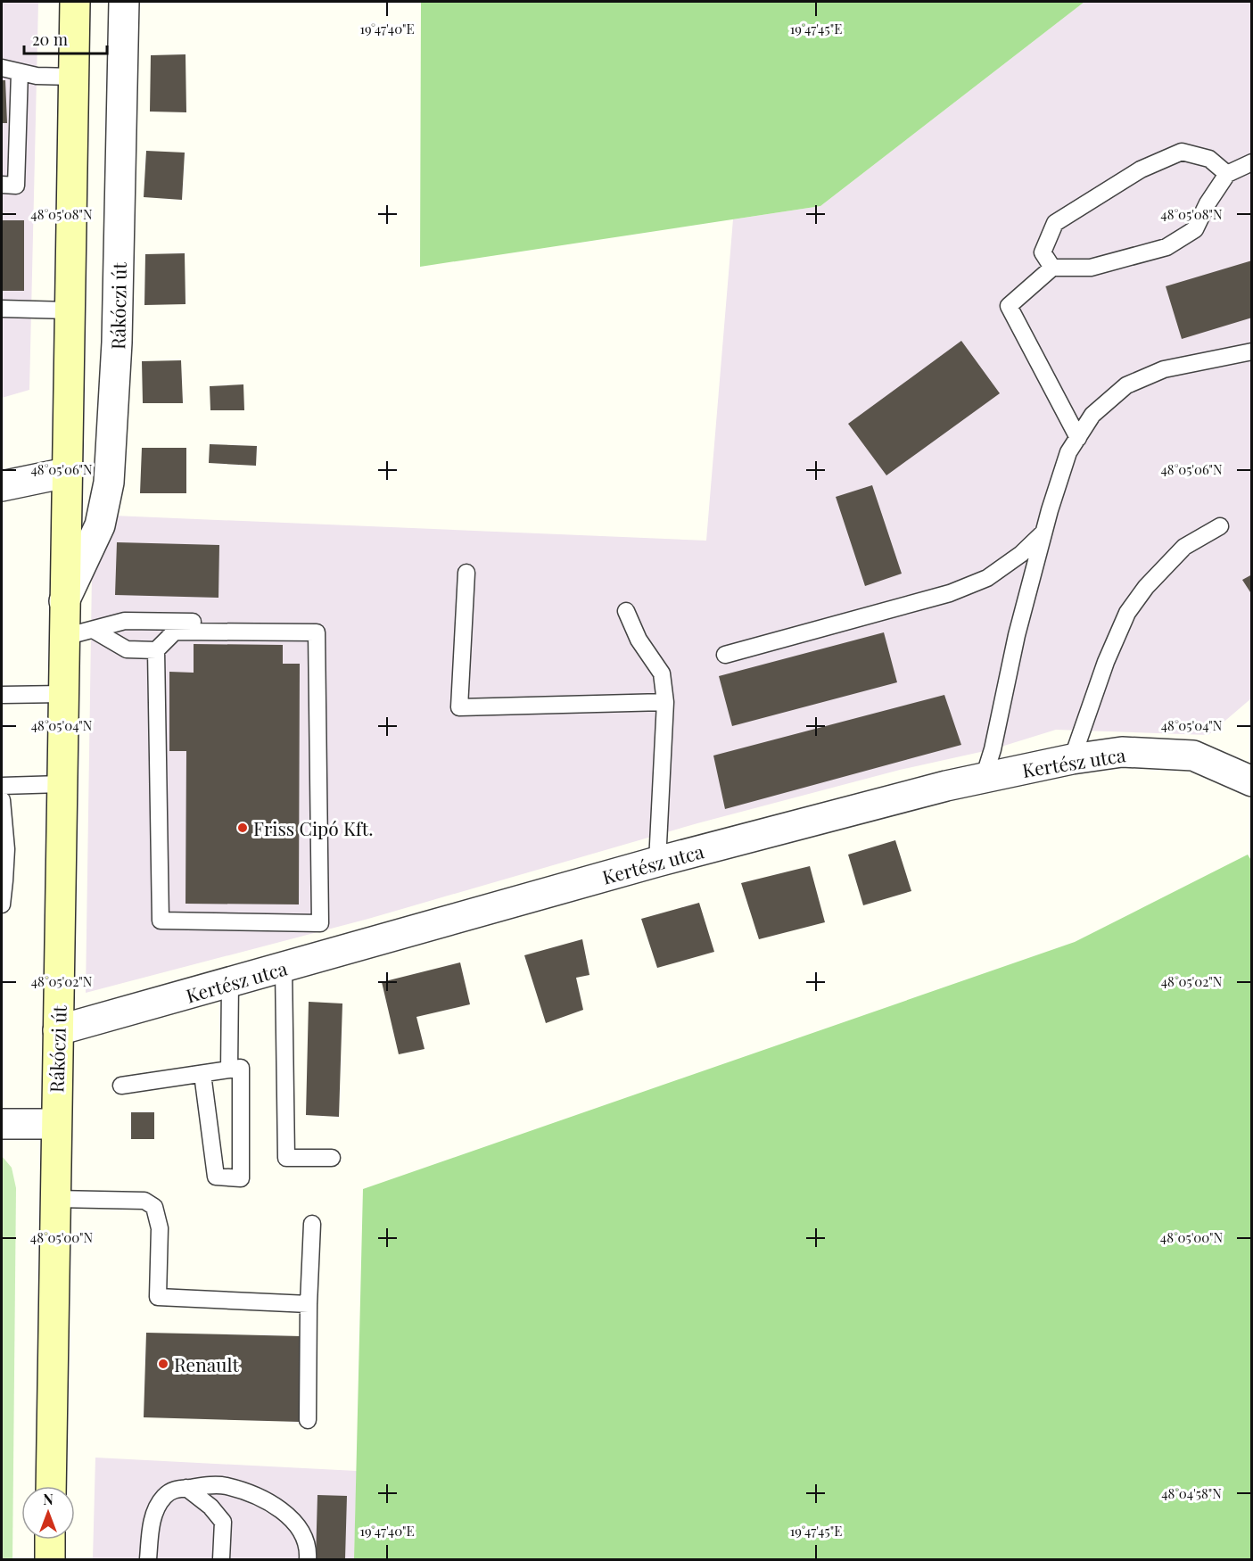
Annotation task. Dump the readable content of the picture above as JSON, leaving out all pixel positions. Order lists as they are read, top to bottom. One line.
{"streets":{"main road":["Rákóczi út"],"street":["Kertész utca"]},"crossings":[["Rákóczi út","Kertész utca"]],"places":["Friss Cipó Kft.","Renault"],"scale_bar":"20 m","north":"top","coordinates":["19°47'40\"E","19°47'45\"E","48°05'08\"N","48°05'06\"N","48°05'04\"N","48°05'02\"N","48°05'00\"N","48°04'58\"N"]}
